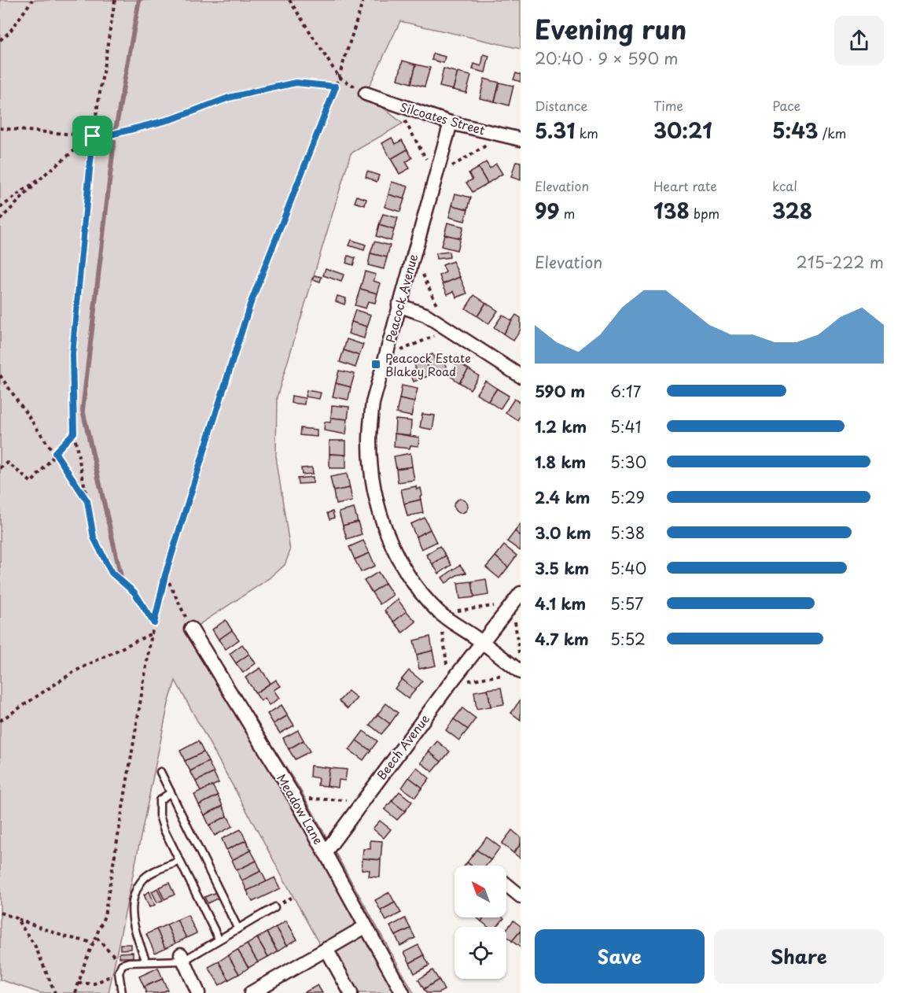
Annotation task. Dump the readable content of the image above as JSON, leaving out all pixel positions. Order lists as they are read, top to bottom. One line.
{"streets":{"street":["Silcoates Street","Peacock Avenue","Beech Avenue","Meadow Lane"]},"crossings":[["Silcoates Street","Peacock Avenue"],["Peacock Avenue","Beech Avenue"],["Beech Avenue","Meadow Lane"]],"places":{"transit":["Peacock Estate Blakey Road"]},"north":"top left","page":{"heading":["Evening run","20:40 · 9 × 590 m"],"stats":[["Distance","5.31 km"],["Time","30:21"],["Pace","5:43 /km"],["Elevation","99 m"],["Heart rate","138 bpm"],["kcal","328"]],"chart":["Elevation","215–222 m"],"list":[{"name":"590 m","note":"6:17"},{"name":"1.2 km","note":"5:41"},{"name":"1.8 km","note":"5:30"},{"name":"2.4 km","note":"5:29"},{"name":"3.0 km","note":"5:38"},{"name":"3.5 km","note":"5:40"},{"name":"4.1 km","note":"5:57"},{"name":"4.7 km","note":"5:52"}],"buttons":["Save","Share"]}}
